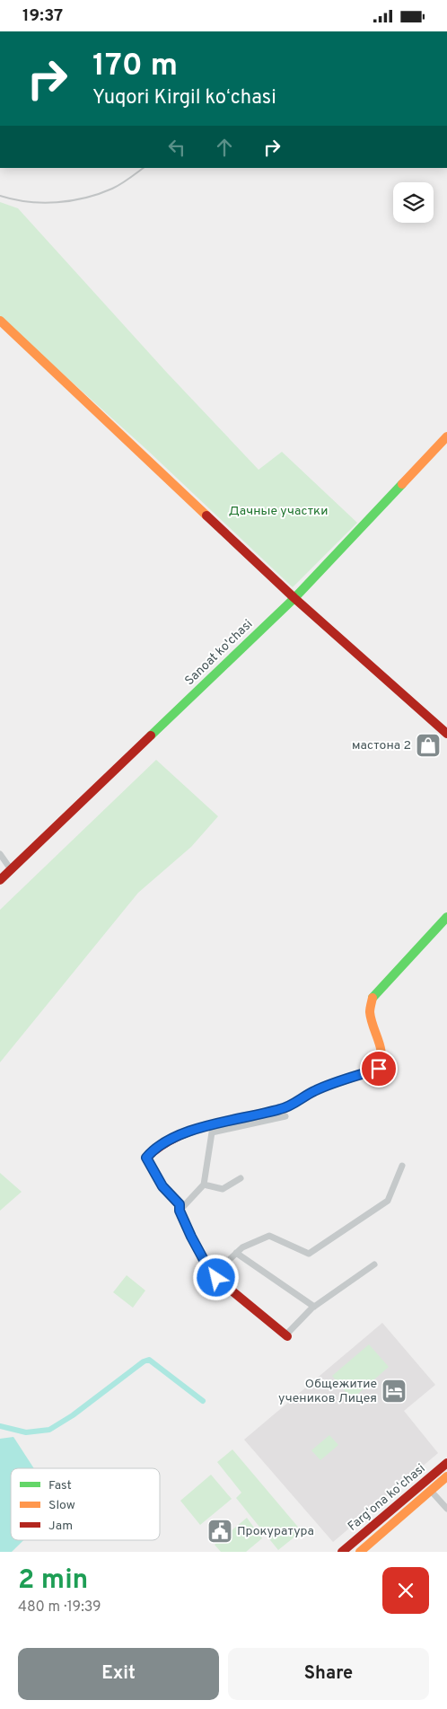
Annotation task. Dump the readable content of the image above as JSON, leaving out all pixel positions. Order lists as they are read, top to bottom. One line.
{"streets":{"main road":["Sanoat ko'chasi","Fargʻona koʻchasi"]},"parks":["Дачные участки"],"places":{"shop":["мастона 2"],"hotel":["Общежитие учеников Лицея"],"public building":["Прокуратура"]},"legend":["Fast","Slow","Jam"],"page":{"status":"19:37","turn":["170 m","Yuqori Kirgil koʻchasi"],"heading":["2 min","480 m · 19:39"],"buttons":["Exit","Share"]}}
